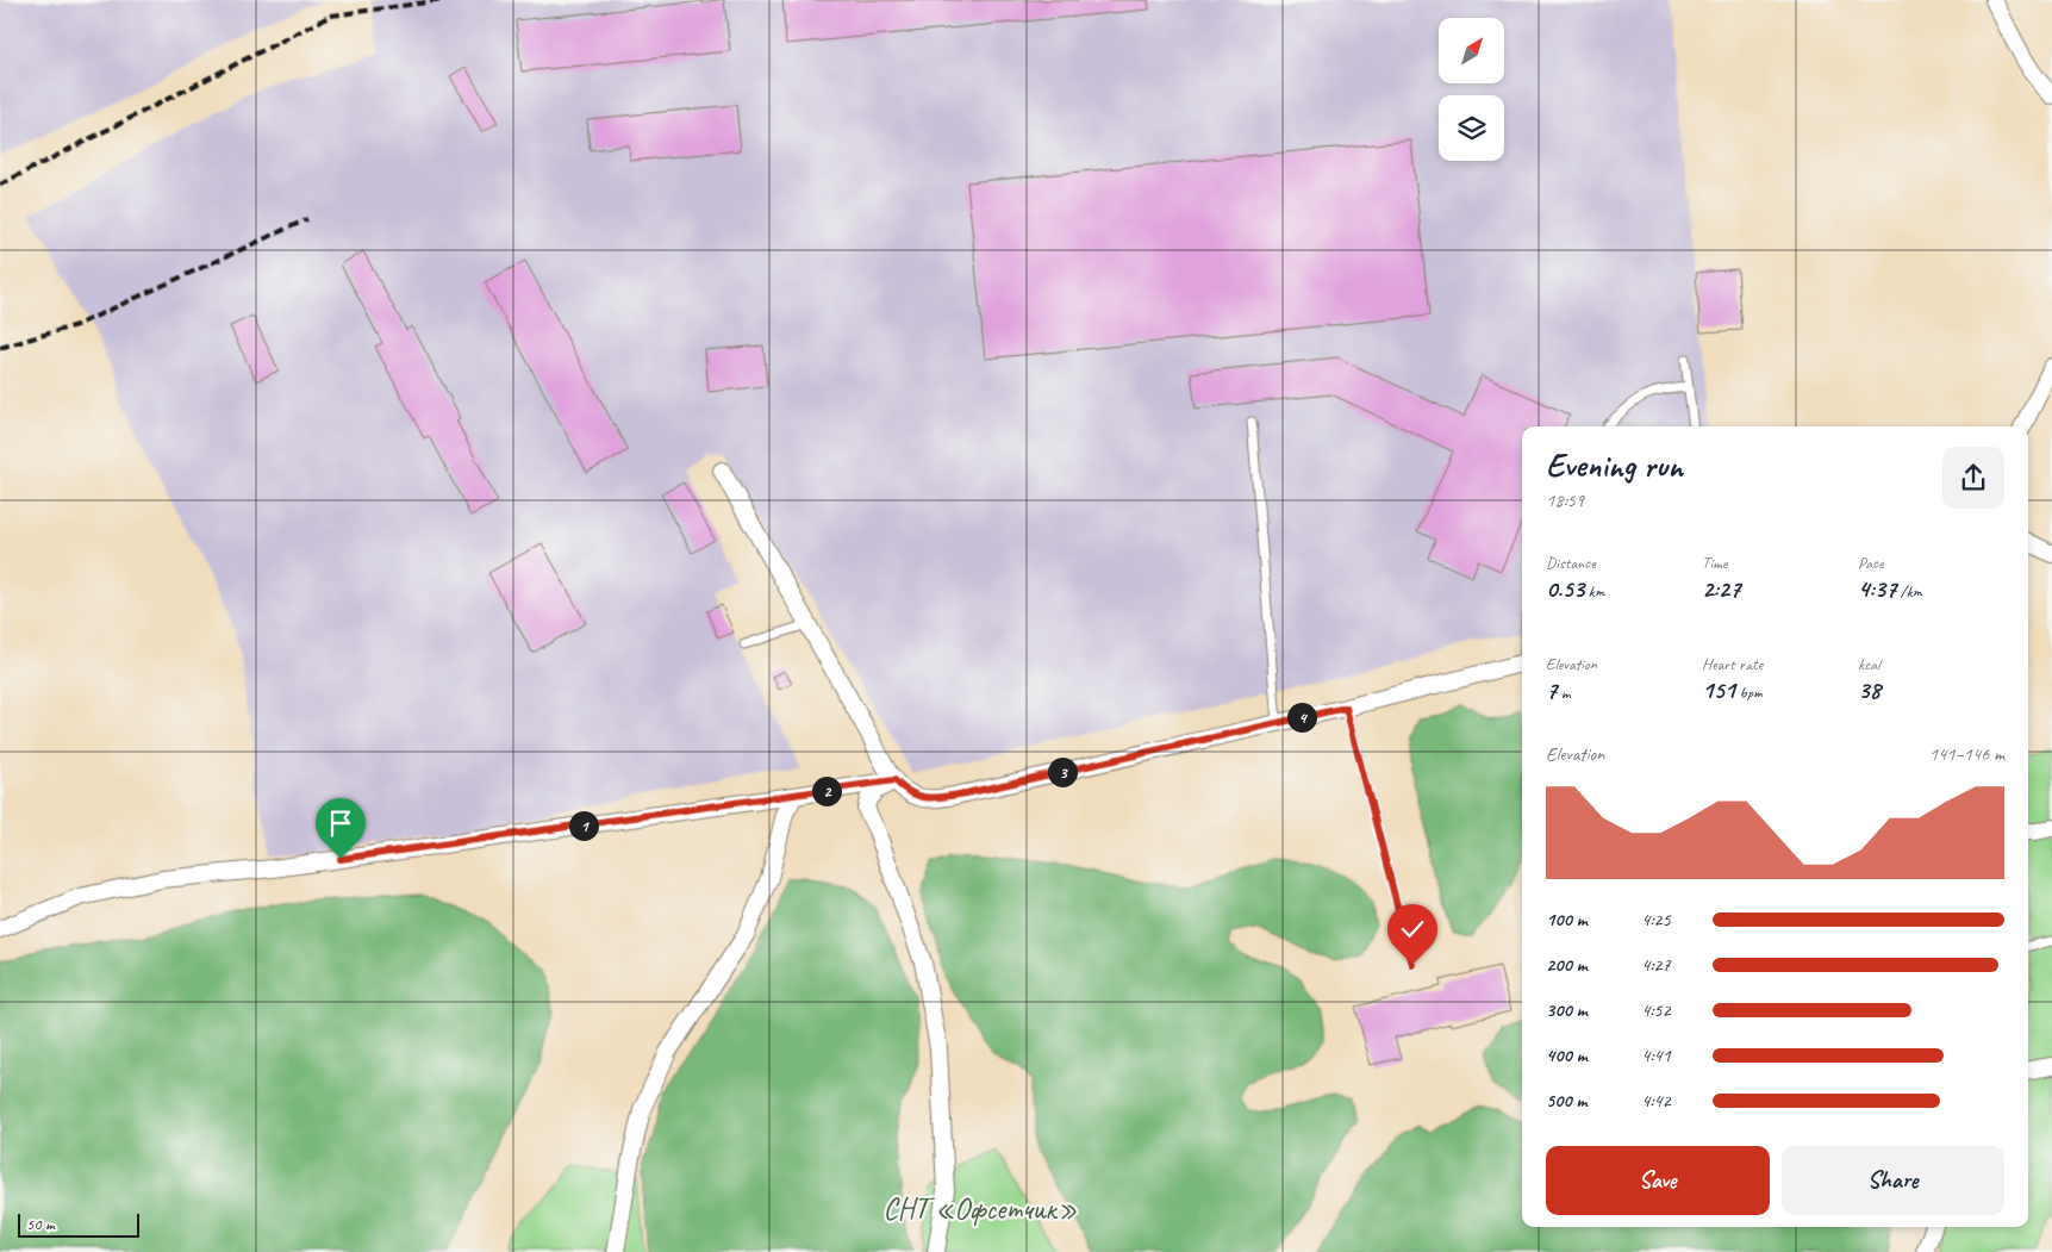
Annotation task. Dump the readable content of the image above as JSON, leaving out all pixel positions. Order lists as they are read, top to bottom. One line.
{"parks":["СНТ «Офсетчик»"],"scale_bar":"50 m","north":"top right","page":{"heading":["Evening run","18:59"],"stats":[["Distance","0.53 km"],["Time","2:27"],["Pace","4:37 /km"],["Elevation","7 m"],["Heart rate","151 bpm"],["kcal","38"]],"pins":["4","3","2","1"],"chart":["Elevation","141–146 m"],"list":[{"name":"100 m","note":"4:25"},{"name":"200 m","note":"4:27"},{"name":"300 m","note":"4:52"},{"name":"400 m","note":"4:41"},{"name":"500 m","note":"4:42"}],"buttons":["Save","Share"],"scale":"50 m"}}
